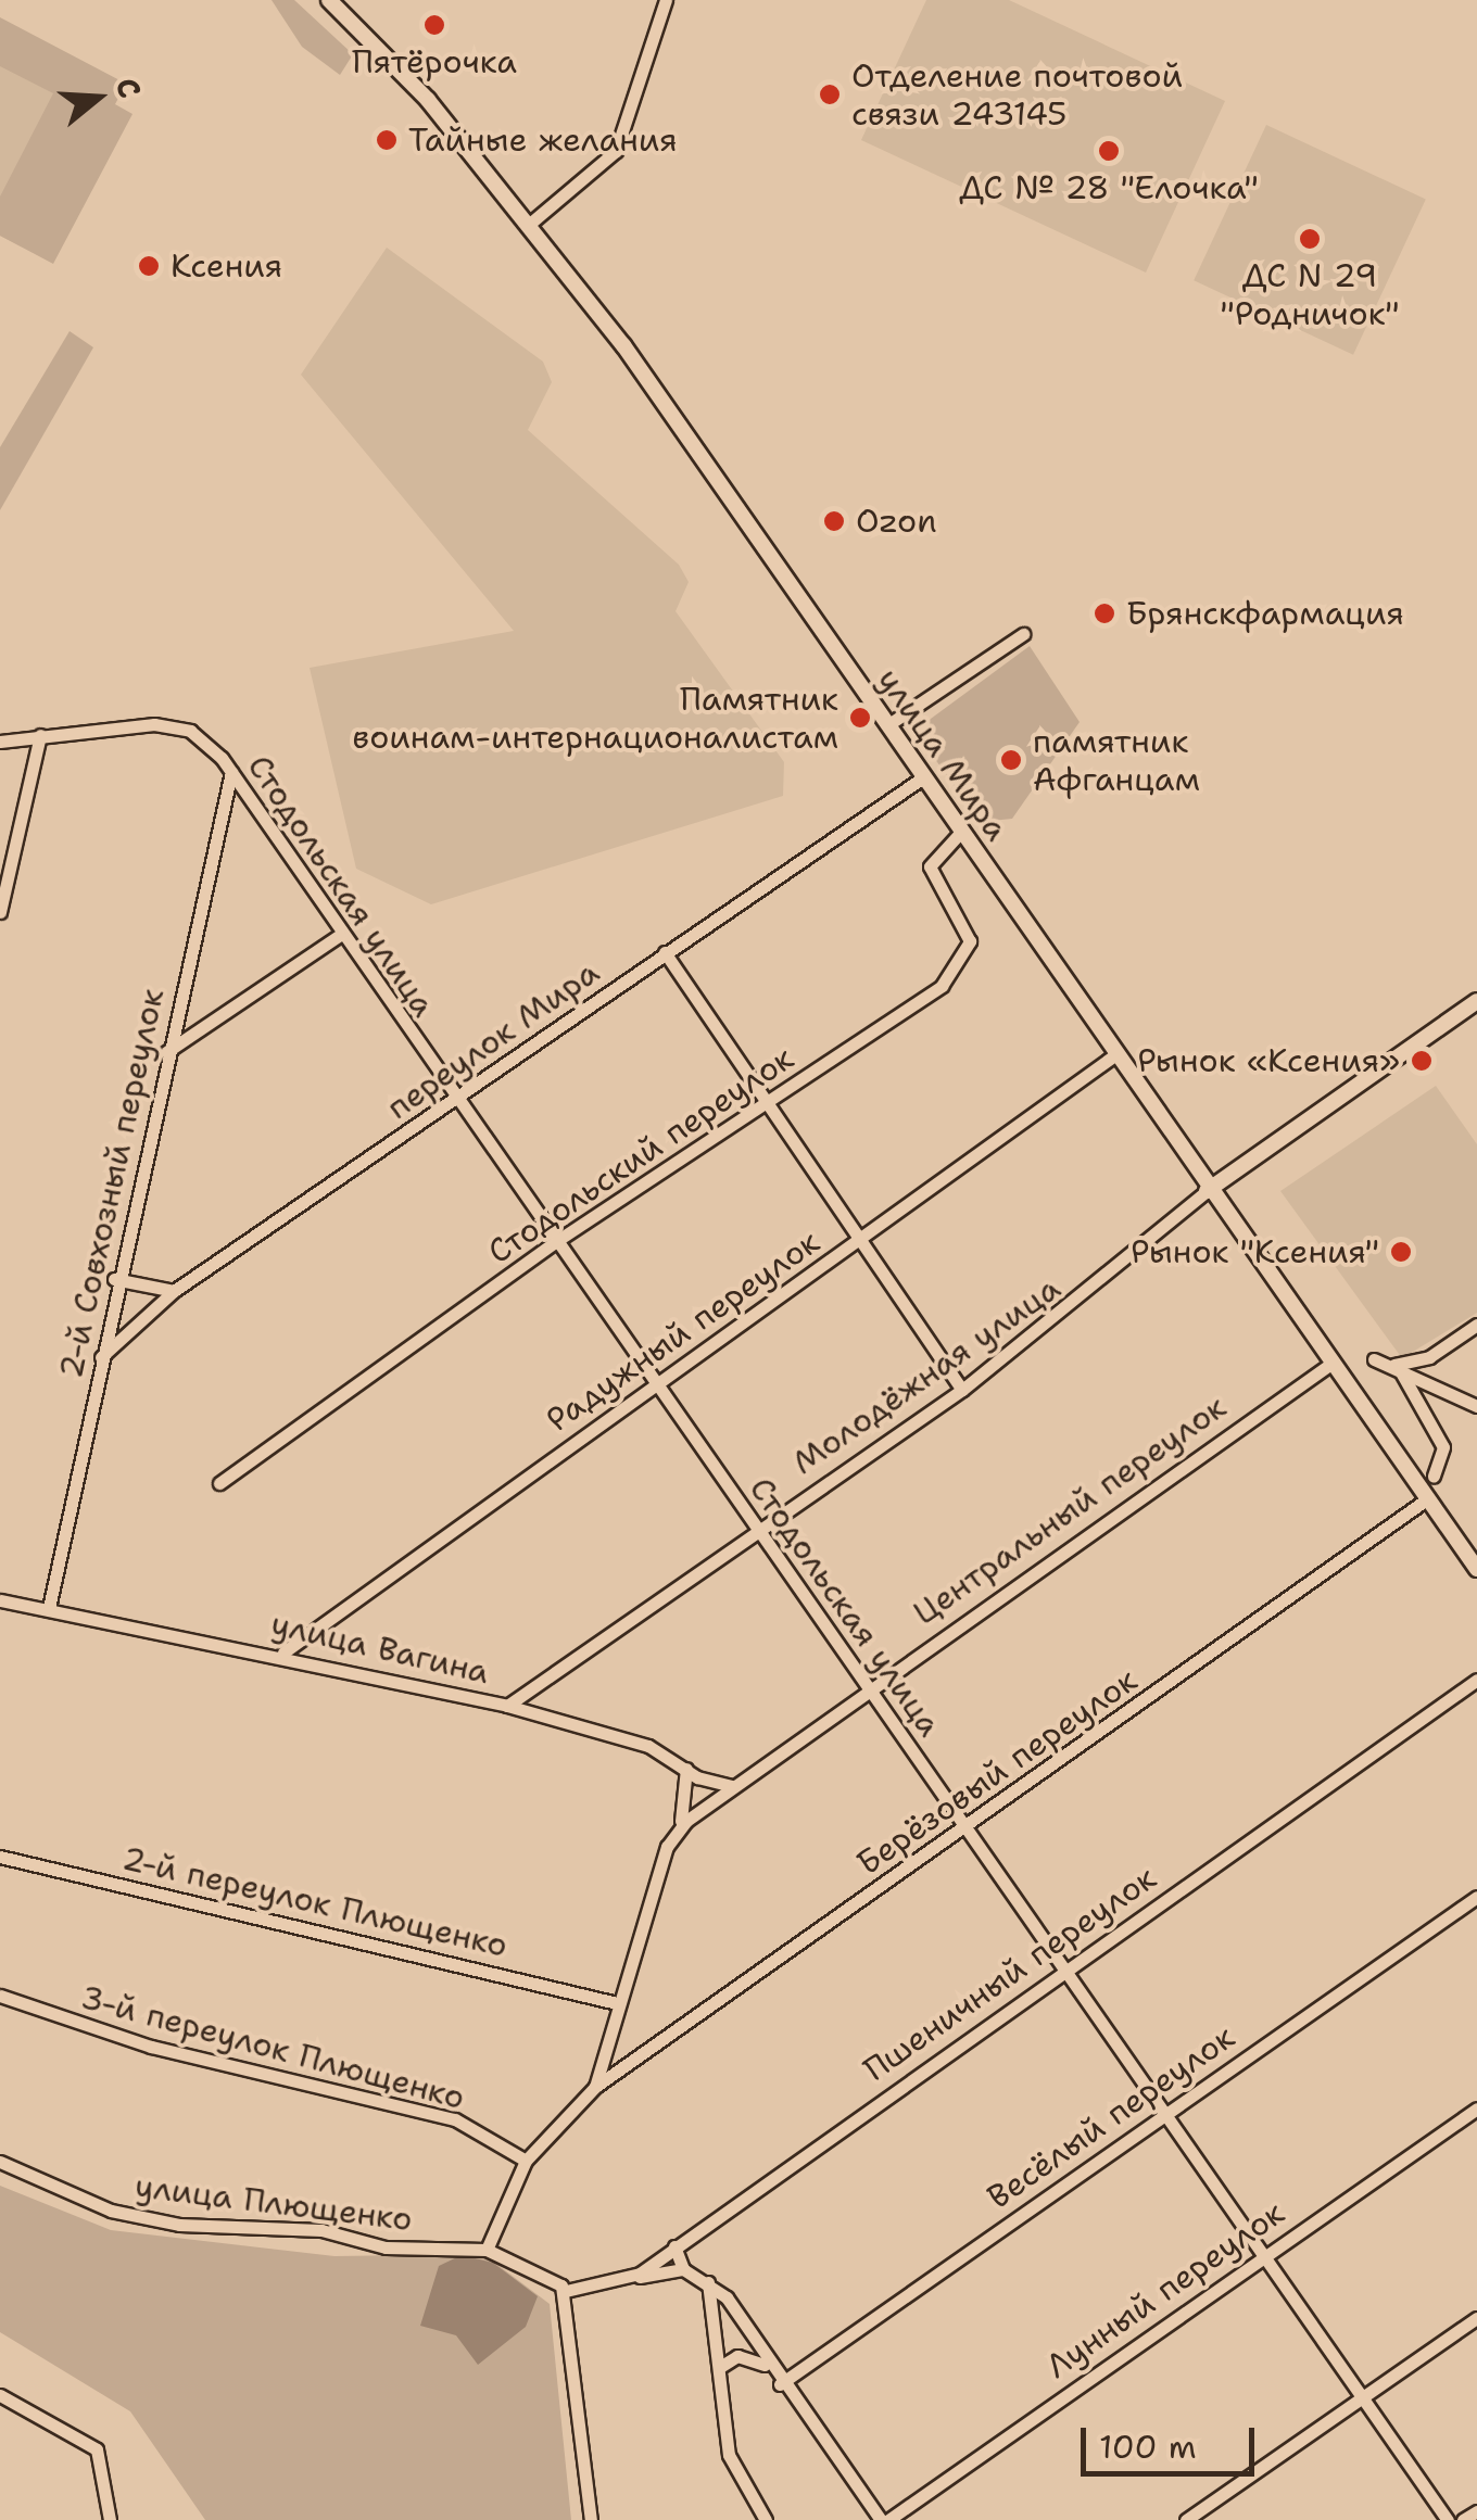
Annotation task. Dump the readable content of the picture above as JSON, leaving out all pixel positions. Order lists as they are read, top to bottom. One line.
{"streets":{"main road":["улица Мира"],"street":["Стодольская улица","переулок Мира","Стодольский переулок","2-й Совхозный переулок","Радужный переулок","Молодёжная улица","Центральный переулок","улица Вагина","Берёзовый переулок","2-й переулок Плющенко","Пшеничный переулок","3-й переулок Плющенко","Весёлый переулок","улица Плющенко","Лунный переулок"]},"crossings":[["улица Мира","переулок Мира"],["улица Мира","Стодольский переулок"],["улица Мира","Радужный переулок"],["улица Мира","Молодёжная улица"],["улица Мира","Центральный переулок"],["улица Мира","Берёзовый переулок"],["Стодольская улица","переулок Мира"],["Стодольская улица","Стодольский переулок"],["Стодольская улица","2-й Совхозный переулок"],["Стодольская улица","Радужный переулок"],["Стодольская улица","Молодёжная улица"],["Стодольская улица","Центральный переулок"],["Стодольская улица","Берёзовый переулок"],["Стодольская улица","Пшеничный переулок"],["Стодольская улица","Весёлый переулок"],["Стодольская улица","Лунный переулок"],["переулок Мира","2-й Совхозный переулок"],["2-й Совхозный переулок","улица Вагина"],["Радужный переулок","улица Вагина"],["Молодёжная улица","улица Вагина"],["Центральный переулок","улица Вагина"],["Пшеничный переулок","улица Плющенко"]],"places":["Пятёрочка","Отделение почтовой связи 243145","Тайные желания","ДС № 28 \"Елочка\"","ДС N 29 \"Родничок\"","Ксения","Ozon","Брянскфармация","Памятник воинам‐интернационалистам","памятник Афганцам","Рынок «Ксения»","Рынок \"Ксения\""],"scale_bar":"100 m","north":"right"}
